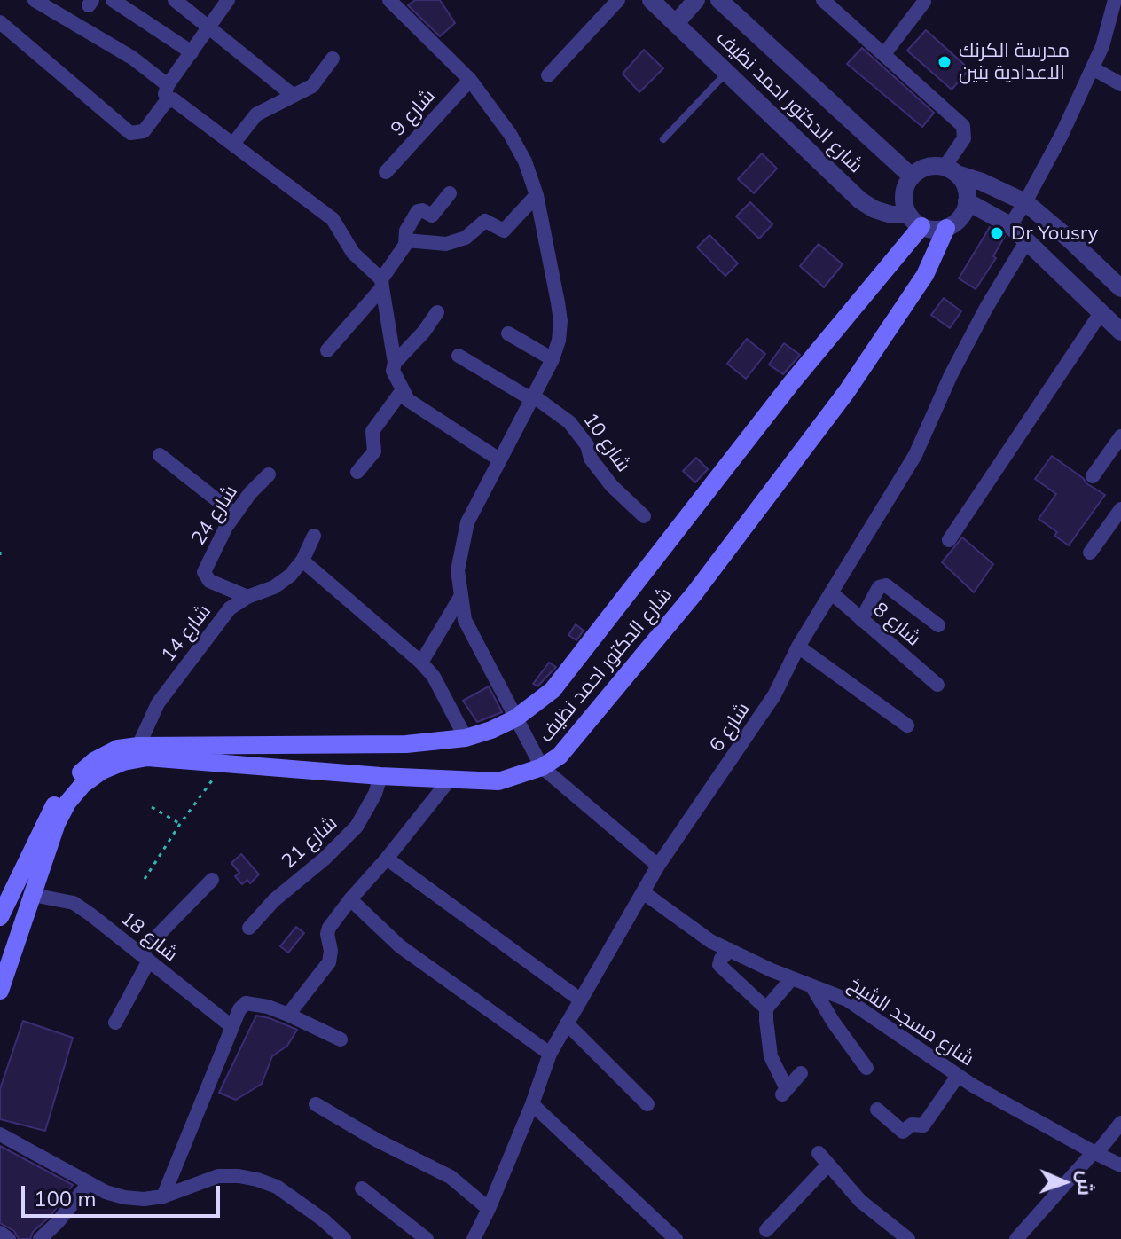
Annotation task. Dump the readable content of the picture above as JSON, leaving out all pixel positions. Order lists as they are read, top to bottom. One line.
{"streets":{"main road":["شارع الدكتور احمد نظيف"],"street":["شارع 9","شارع 10","شارع 24","شارع 8","شارع 14","شارع 6","شارع 21","شارع 18","شارع مسجد الشيخ"]},"crossings":[["شارع الدكتور احمد نظيف","شارع 14"],["شارع الدكتور احمد نظيف","شارع 21"],["شارع الدكتور احمد نظيف","شارع 18"],["شارع 24","شارع 14"],["شارع 8","شارع 6"],["شارع 6","شارع مسجد الشيخ"]],"places":["مدرسة الكرنك الاعدادية بنين","Dr Yousry"],"scale_bar":"100 m","north":"right"}
